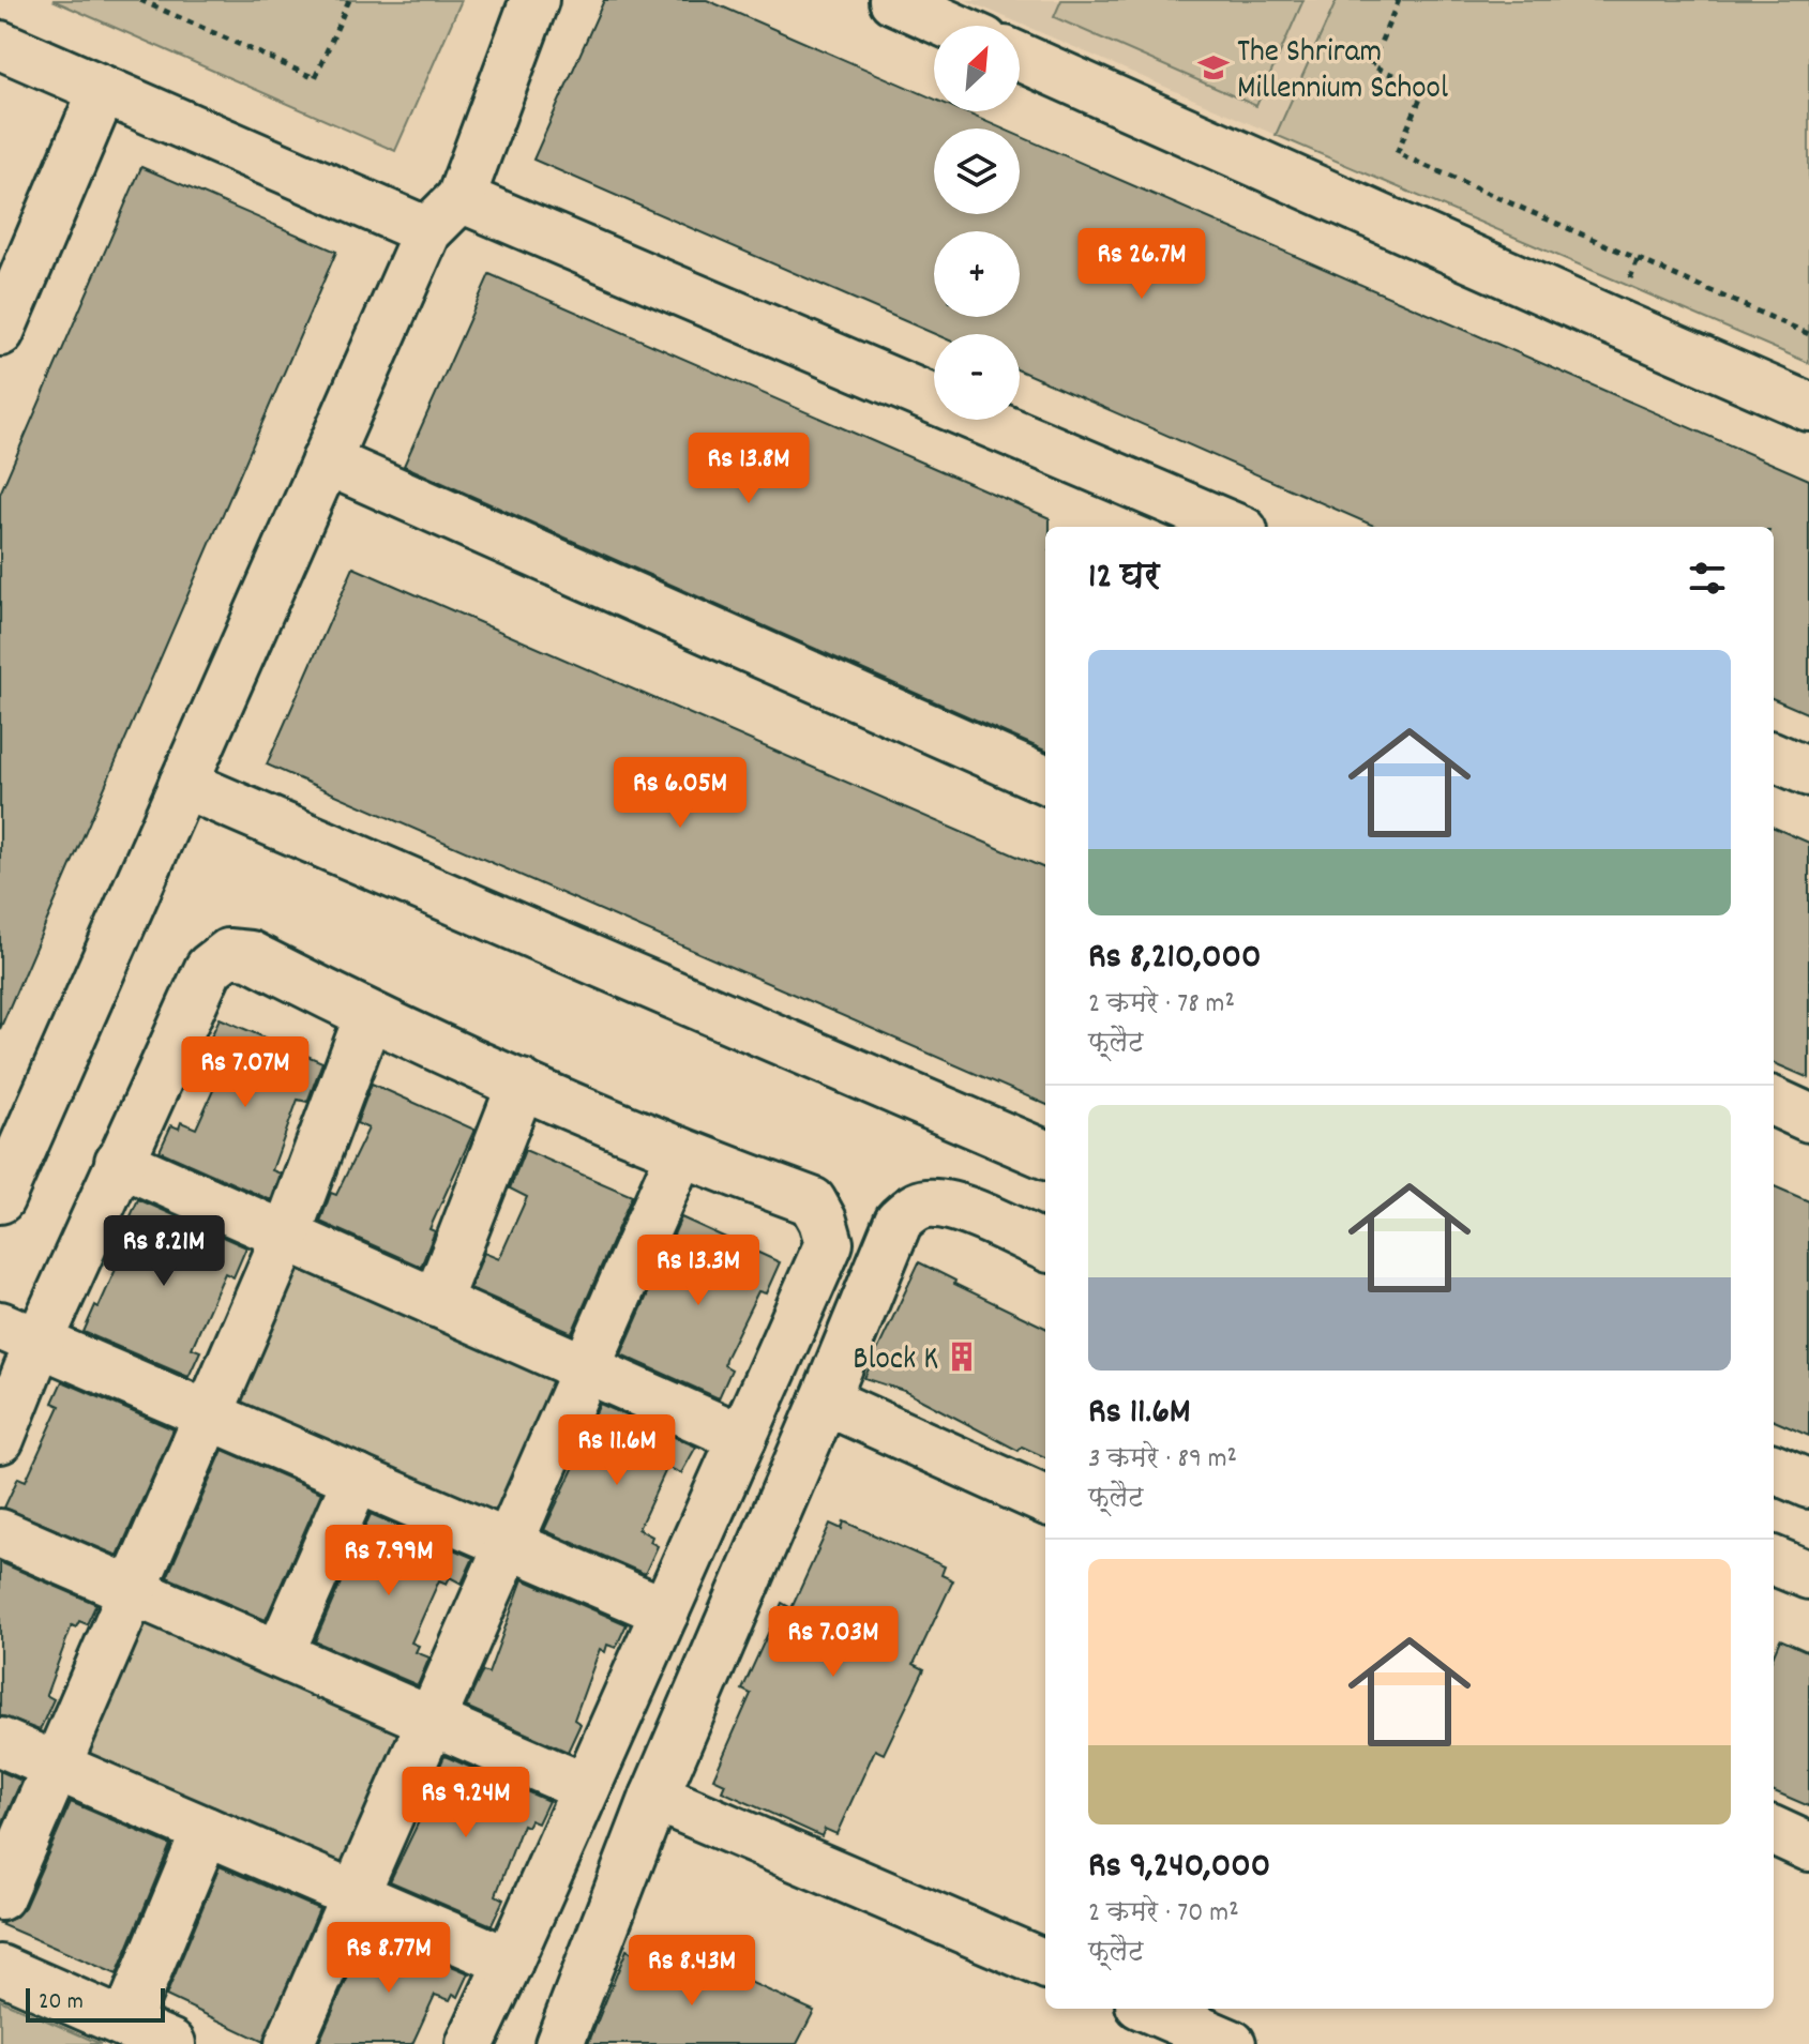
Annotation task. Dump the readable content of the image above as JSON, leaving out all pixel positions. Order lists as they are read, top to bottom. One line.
{"places":{"school or university":["The Shriram Millennium School"],"building":["Block K"]},"scale_bar":"20 m","north":"top right","page":{"map_buttons":["+","−"],"price":["Rs 26.7M","Rs 13.8M","Rs 6.05M","Rs 7.07M","Rs 8.21M","Rs 13.3M","Rs 11.6M","Rs 7.99M","Rs 7.03M","Rs 9.24M","Rs 8.77M","Rs 8.43M"],"heading":"12 घर","list":[{"name":"Rs 8,210,000","note":"2 कमरे · 78 m² · फ़्लैट"},{"name":"Rs 11.6M","note":"3 कमरे · 89 m² · फ़्लैट"},{"name":"Rs 9,240,000","note":"2 कमरे · 70 m² · फ़्लैट"}],"scale":"20 m"}}
